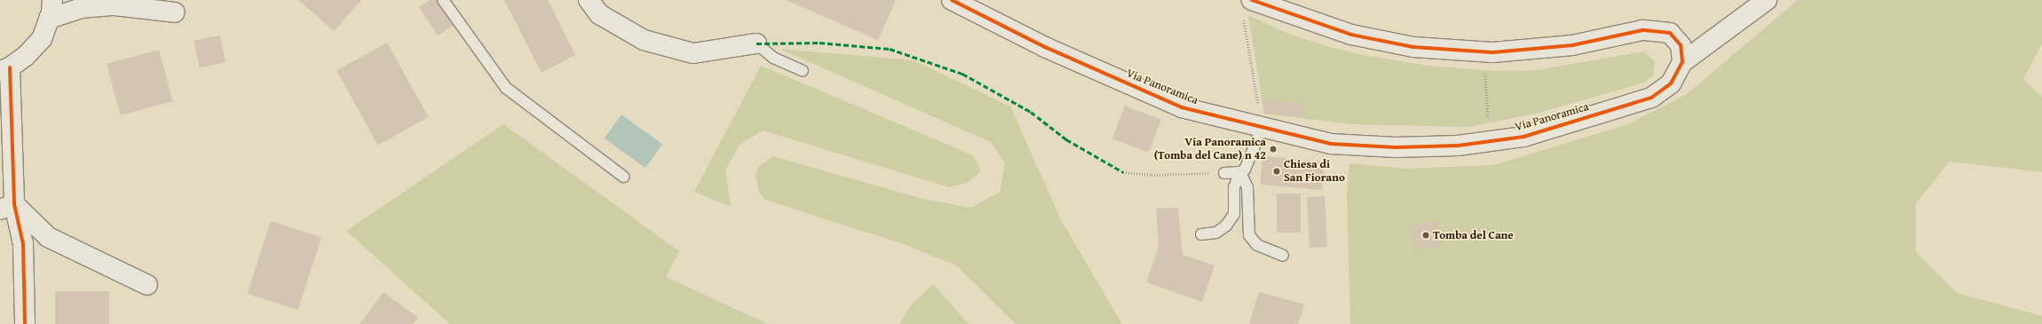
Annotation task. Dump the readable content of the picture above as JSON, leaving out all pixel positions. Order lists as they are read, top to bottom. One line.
{"streets":{"street":["Via Panoramica"]},"places":["Via Panoramica (Tomba del Cane) n 42","Chiesa di San Fiorano","Tomba del Cane"]}
